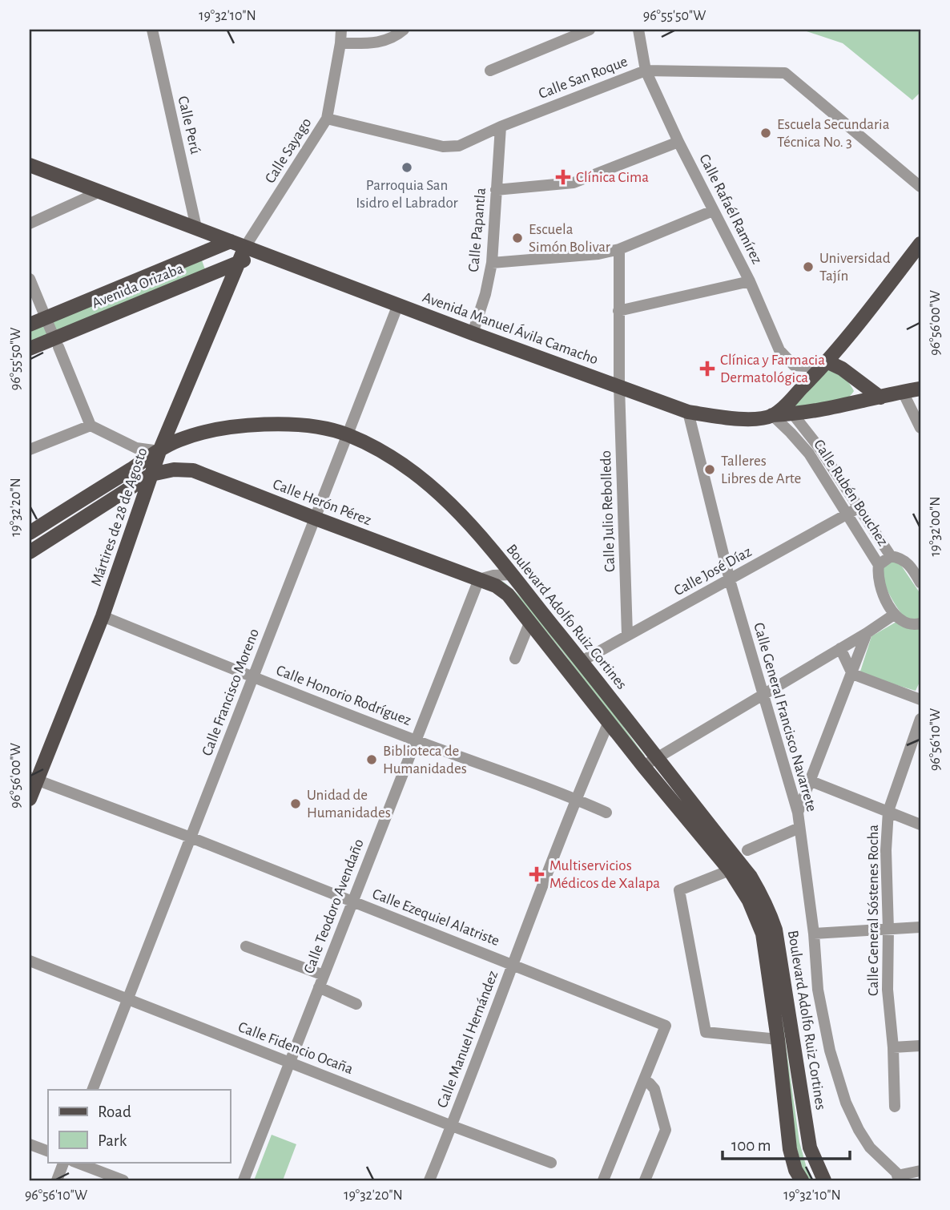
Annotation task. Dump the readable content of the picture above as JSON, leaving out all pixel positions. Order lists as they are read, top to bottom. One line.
{"streets":{"main road":["Avenida Orizaba","Avenida Manuel Ávila Camacho","Calle Herón Pérez","Mártires de 28 de Agosto","Boulevard Adolfo Ruiz Cortines"],"street":["Calle San Roque","Calle Perú","Calle Sayago","Calle Rafaél Ramírez","Calle Papantla","Calle Rubén Bouchez","Calle Julio Rebolledo","Calle José Díaz","Calle Francisco Moreno","Calle Honorio Rodríguez","Calle General Francisco Navarrete","Calle Teodoro Avendaño","Calle General Sóstenes Rocha","Calle Ezequiel Alatriste","Calle Manuel Hernández","Calle Fidencio Ocaña"]},"crossings":[["Calle San Roque","Calle Sayago"],["Calle San Roque","Calle Rafaél Ramírez"],["Calle San Roque","Calle Papantla"],["Calle Perú","Avenida Manuel Ávila Camacho"],["Calle Sayago","Avenida Orizaba"],["Calle Sayago","Avenida Manuel Ávila Camacho"],["Calle Papantla","Avenida Manuel Ávila Camacho"],["Avenida Orizaba","Avenida Manuel Ávila Camacho"],["Avenida Orizaba","Mártires de 28 de Agosto"],["Avenida Manuel Ávila Camacho","Calle Rubén Bouchez"],["Avenida Manuel Ávila Camacho","Calle Julio Rebolledo"],["Avenida Manuel Ávila Camacho","Calle Francisco Moreno"],["Avenida Manuel Ávila Camacho","Calle General Francisco Navarrete"],["Calle Rubén Bouchez","Calle José Díaz"],["Calle Herón Pérez","Mártires de 28 de Agosto"],["Calle Herón Pérez","Boulevard Adolfo Ruiz Cortines"],["Calle Herón Pérez","Calle Francisco Moreno"],["Calle Herón Pérez","Calle Teodoro Avendaño"],["Calle Julio Rebolledo","Calle José Díaz"],["Mártires de 28 de Agosto","Boulevard Adolfo Ruiz Cortines"],["Mártires de 28 de Agosto","Calle Honorio Rodríguez"],["Mártires de 28 de Agosto","Calle Ezequiel Alatriste"],["Calle José Díaz","Boulevard Adolfo Ruiz Cortines"],["Calle José Díaz","Calle General Francisco Navarrete"],["Boulevard Adolfo Ruiz Cortines","Calle Francisco Moreno"],["Boulevard Adolfo Ruiz Cortines","Calle Teodoro Avendaño"],["Boulevard Adolfo Ruiz Cortines","Calle Manuel Hernández"],["Calle Francisco Moreno","Calle Honorio Rodríguez"],["Calle Francisco Moreno","Calle Ezequiel Alatriste"],["Calle Francisco Moreno","Calle Fidencio Ocaña"],["Calle Honorio Rodríguez","Calle Teodoro Avendaño"],["Calle Honorio Rodríguez","Calle Manuel Hernández"],["Calle Teodoro Avendaño","Calle Ezequiel Alatriste"],["Calle Teodoro Avendaño","Calle Fidencio Ocaña"],["Calle Ezequiel Alatriste","Calle Manuel Hernández"],["Calle Manuel Hernández","Calle Fidencio Ocaña"]],"places":{"other":["Escuela Secundaria Técnica No. 3","Parroquia San Isidro el Labrador","Escuela Simón Bolivar","Universidad Tajín","Talleres Libres de Arte","Biblioteca de Humanidades","Unidad de Humanidades"],"health":["Clínica Cima","Clínica y Farmacia Dermatológica","Multiservicios Médicos de Xalapa"]},"legend":["Road","Park"],"scale_bar":"100 m","coordinates":["19°32'10\"N","96°55'50\"W","96°56'00\"W","19°32'20\"N","19°32'00\"N","96°56'10\"W"]}
